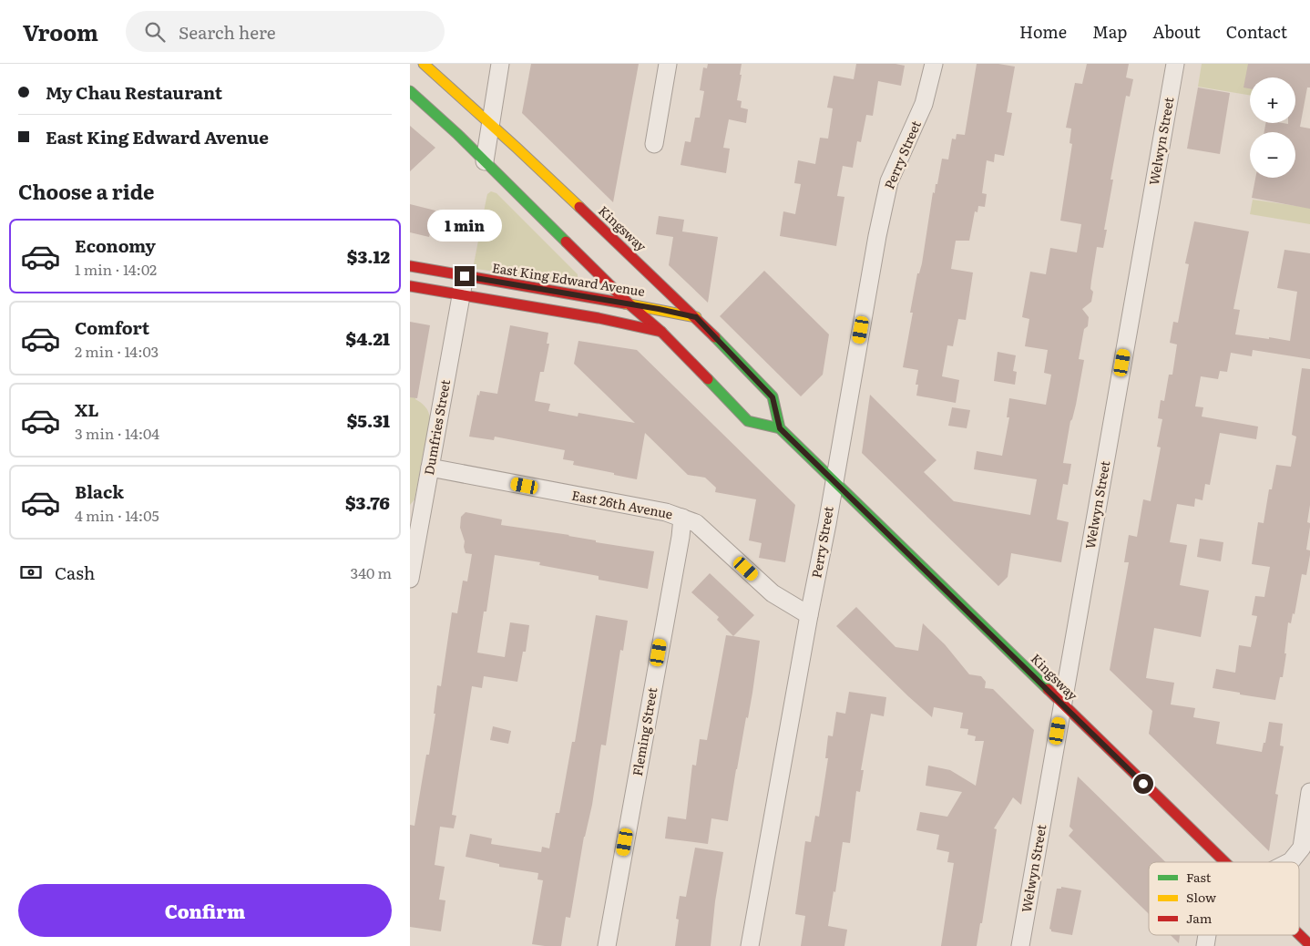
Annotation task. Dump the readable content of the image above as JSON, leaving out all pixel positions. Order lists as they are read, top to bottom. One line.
{"streets":{"main road":["Kingsway","East King Edward Avenue"],"street":["Welwyn Street","Perry Street","Dumfries Street","East 26th Avenue","Fleming Street"]},"crossings":[["Welwyn Street","Kingsway"],["Perry Street","Kingsway"],["Perry Street","East 26th Avenue"],["Kingsway","East King Edward Avenue"],["East King Edward Avenue","Dumfries Street"],["Dumfries Street","East 26th Avenue"],["East 26th Avenue","Fleming Street"]],"legend":["Fast","Slow","Jam"],"page":{"header":"Vroom","search":"Search here","nav":["Home","Map","About","Contact"],"banner":["My Chau Restaurant","East King Edward Avenue"],"map_buttons":["+","−"],"heading":"Choose a ride","bubble":"1 min","list":[{"name":"Economy","note":"1 min · 14:02","value":"$3.12"},{"name":"Comfort","note":"2 min · 14:03","value":"$4.21"},{"name":"XL","note":"3 min · 14:04","value":"$5.31"},{"name":"Black","note":"4 min · 14:05","value":"$3.76"}],"pay":["Cash","340 m"],"buttons":"Confirm"}}
